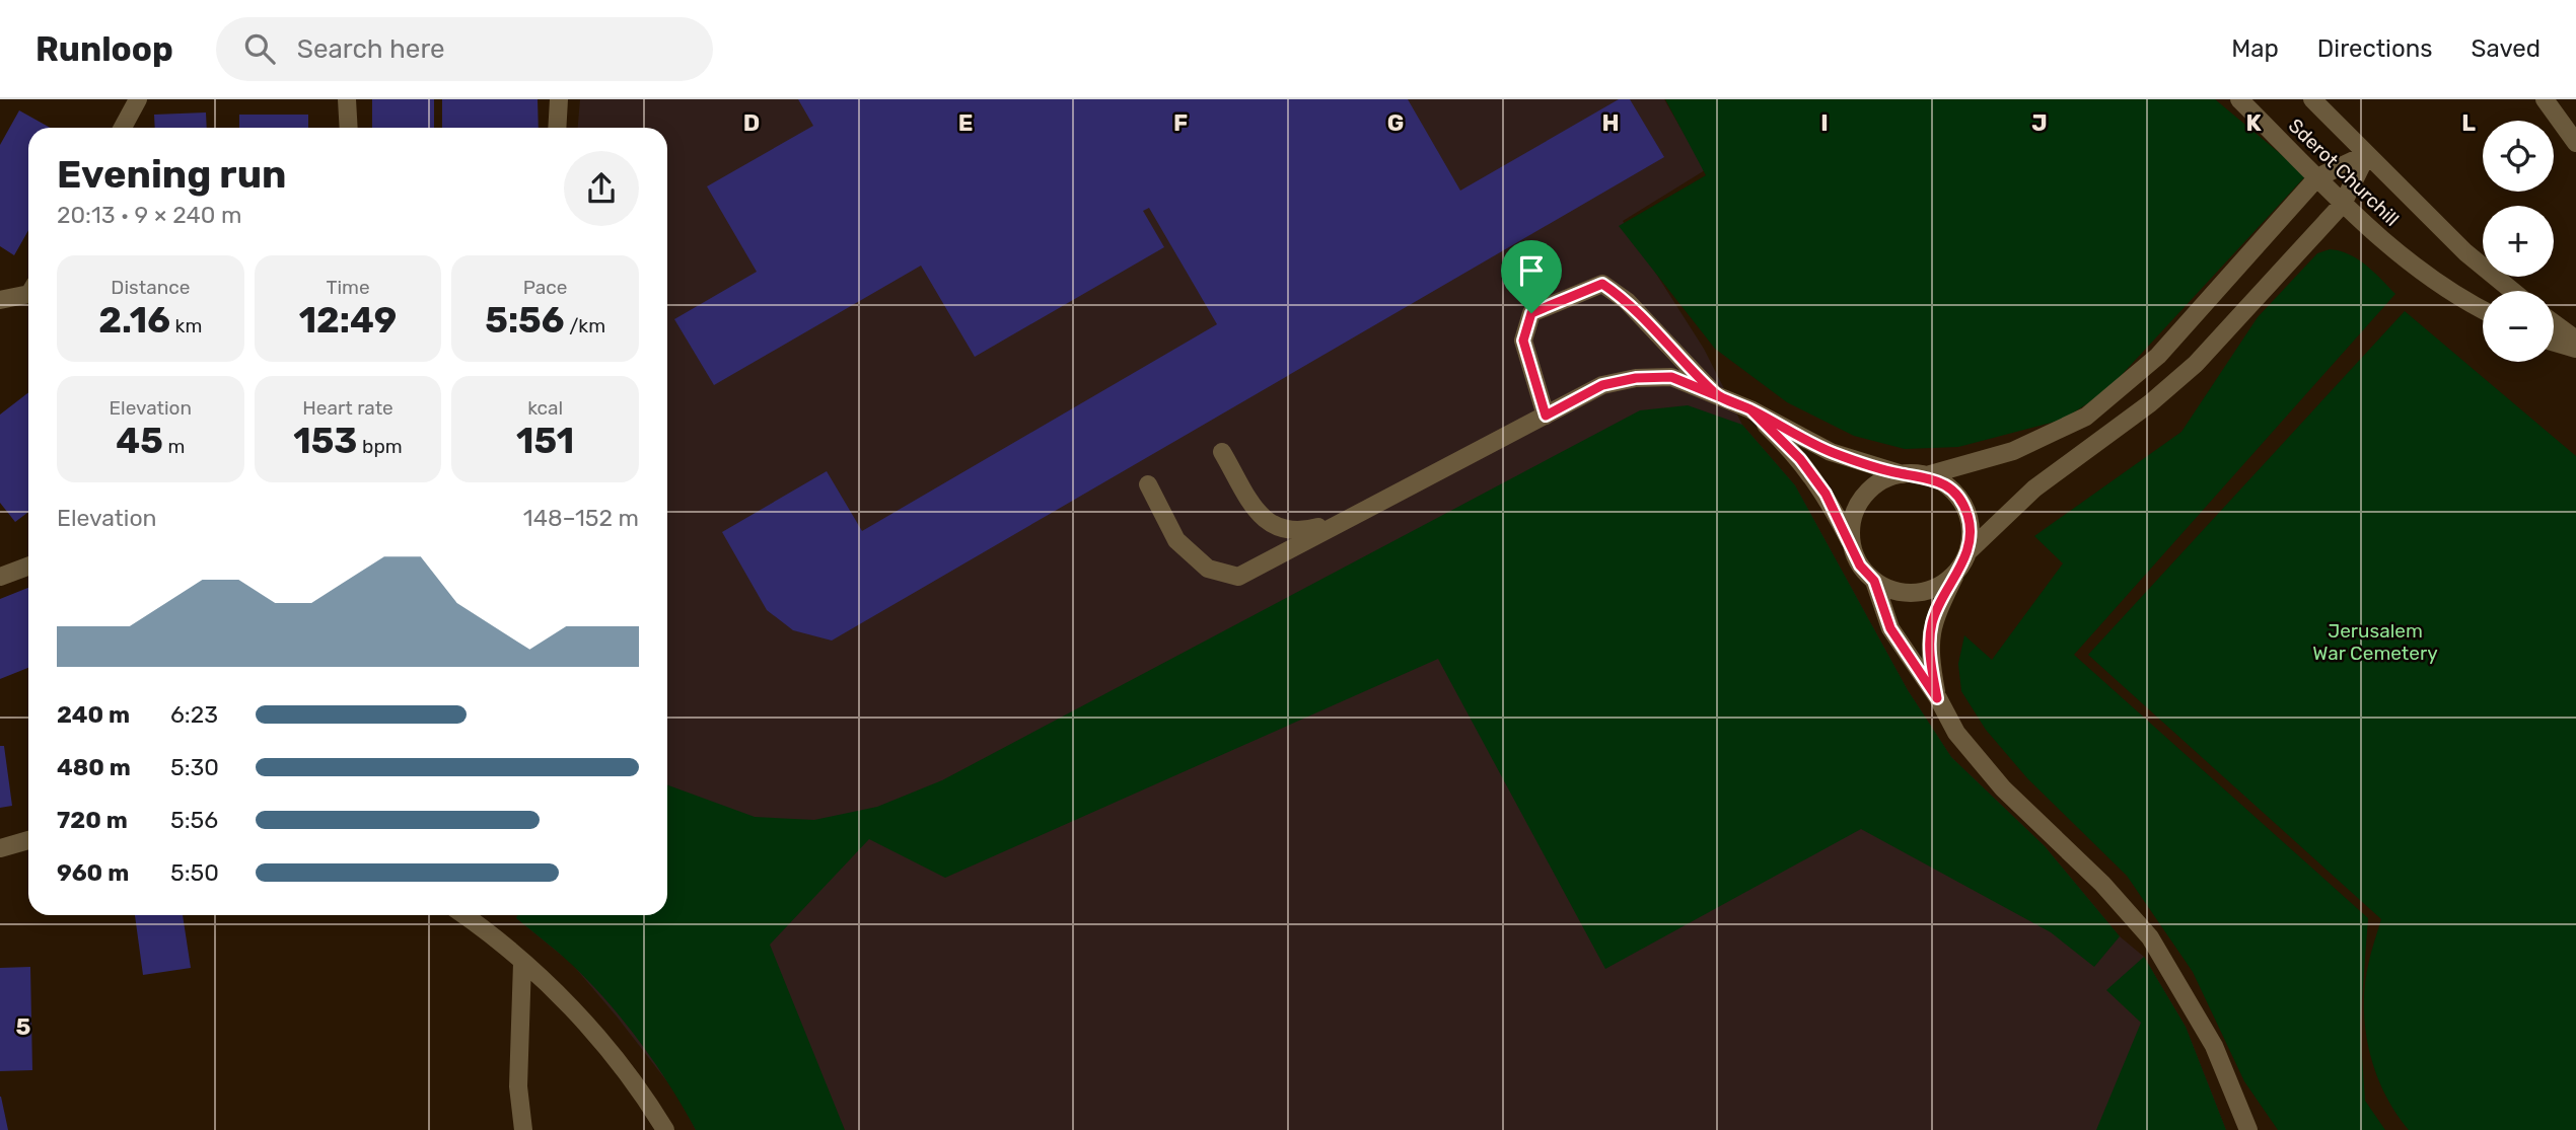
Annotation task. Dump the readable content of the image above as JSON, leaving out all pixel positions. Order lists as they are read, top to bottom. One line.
{"streets":{"street":["Sderot Churchill"]},"parks":["Jerusalem War Cemetery"],"page":{"header":"Runloop","search":"Search here","nav":["Map","Directions","Saved"],"map_buttons":["+","−"],"heading":["Evening run","20:13 · 9 × 240 m"],"stats":[["Distance","2.16 km"],["Time","12:49"],["Pace","5:56 /km"],["Elevation","45 m"],["Heart rate","153 bpm"],["kcal","151"]],"chart":["Elevation","148–152 m"],"list":[{"name":"240 m","note":"6:23"},{"name":"480 m","note":"5:30"},{"name":"720 m","note":"5:56"},{"name":"960 m","note":"5:50"}]},"grid":{"columns":["D","E","F","G","H","I","J","K","L"],"rows":["5"]}}
